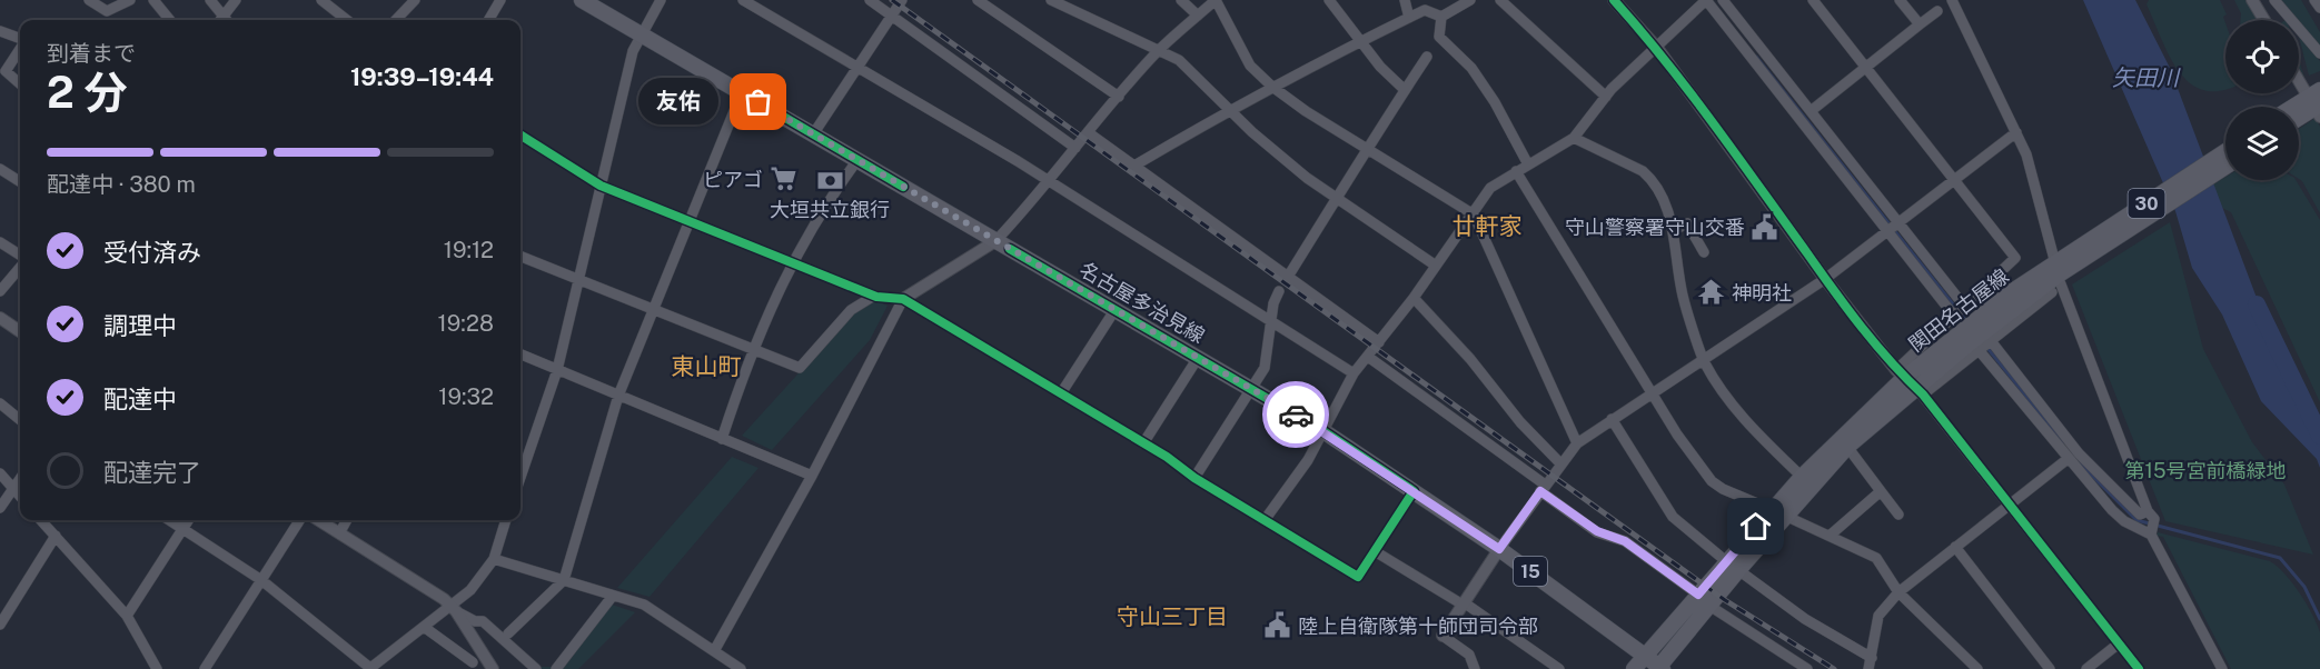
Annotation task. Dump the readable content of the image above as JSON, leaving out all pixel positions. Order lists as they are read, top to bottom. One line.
{"streets":{"main road":["30","名古屋多治見線","関田名古屋線","15"]},"crossings":[["名古屋多治見線","関田名古屋線"]],"districts":["廿軒家","東山町","守山三丁目"],"water":["矢田川"],"parks":["第15号宮前橋緑地"],"places":{"other":["友佑"],"supermarket":["ピアゴ"],"bank":["大垣共立銀行"],"public building":["守山警察署守山交番","陸上自衛隊第十師団司令部"],"temple":["神明社"]},"page":{"heading":["2 分","到着まで","19:39–19:44"],"bubble":"友佑","bar":"配達中 · 380 m","list":[["受付済み","19:12"],["調理中","19:28"],["配達中","19:32"],"配達完了"]}}
